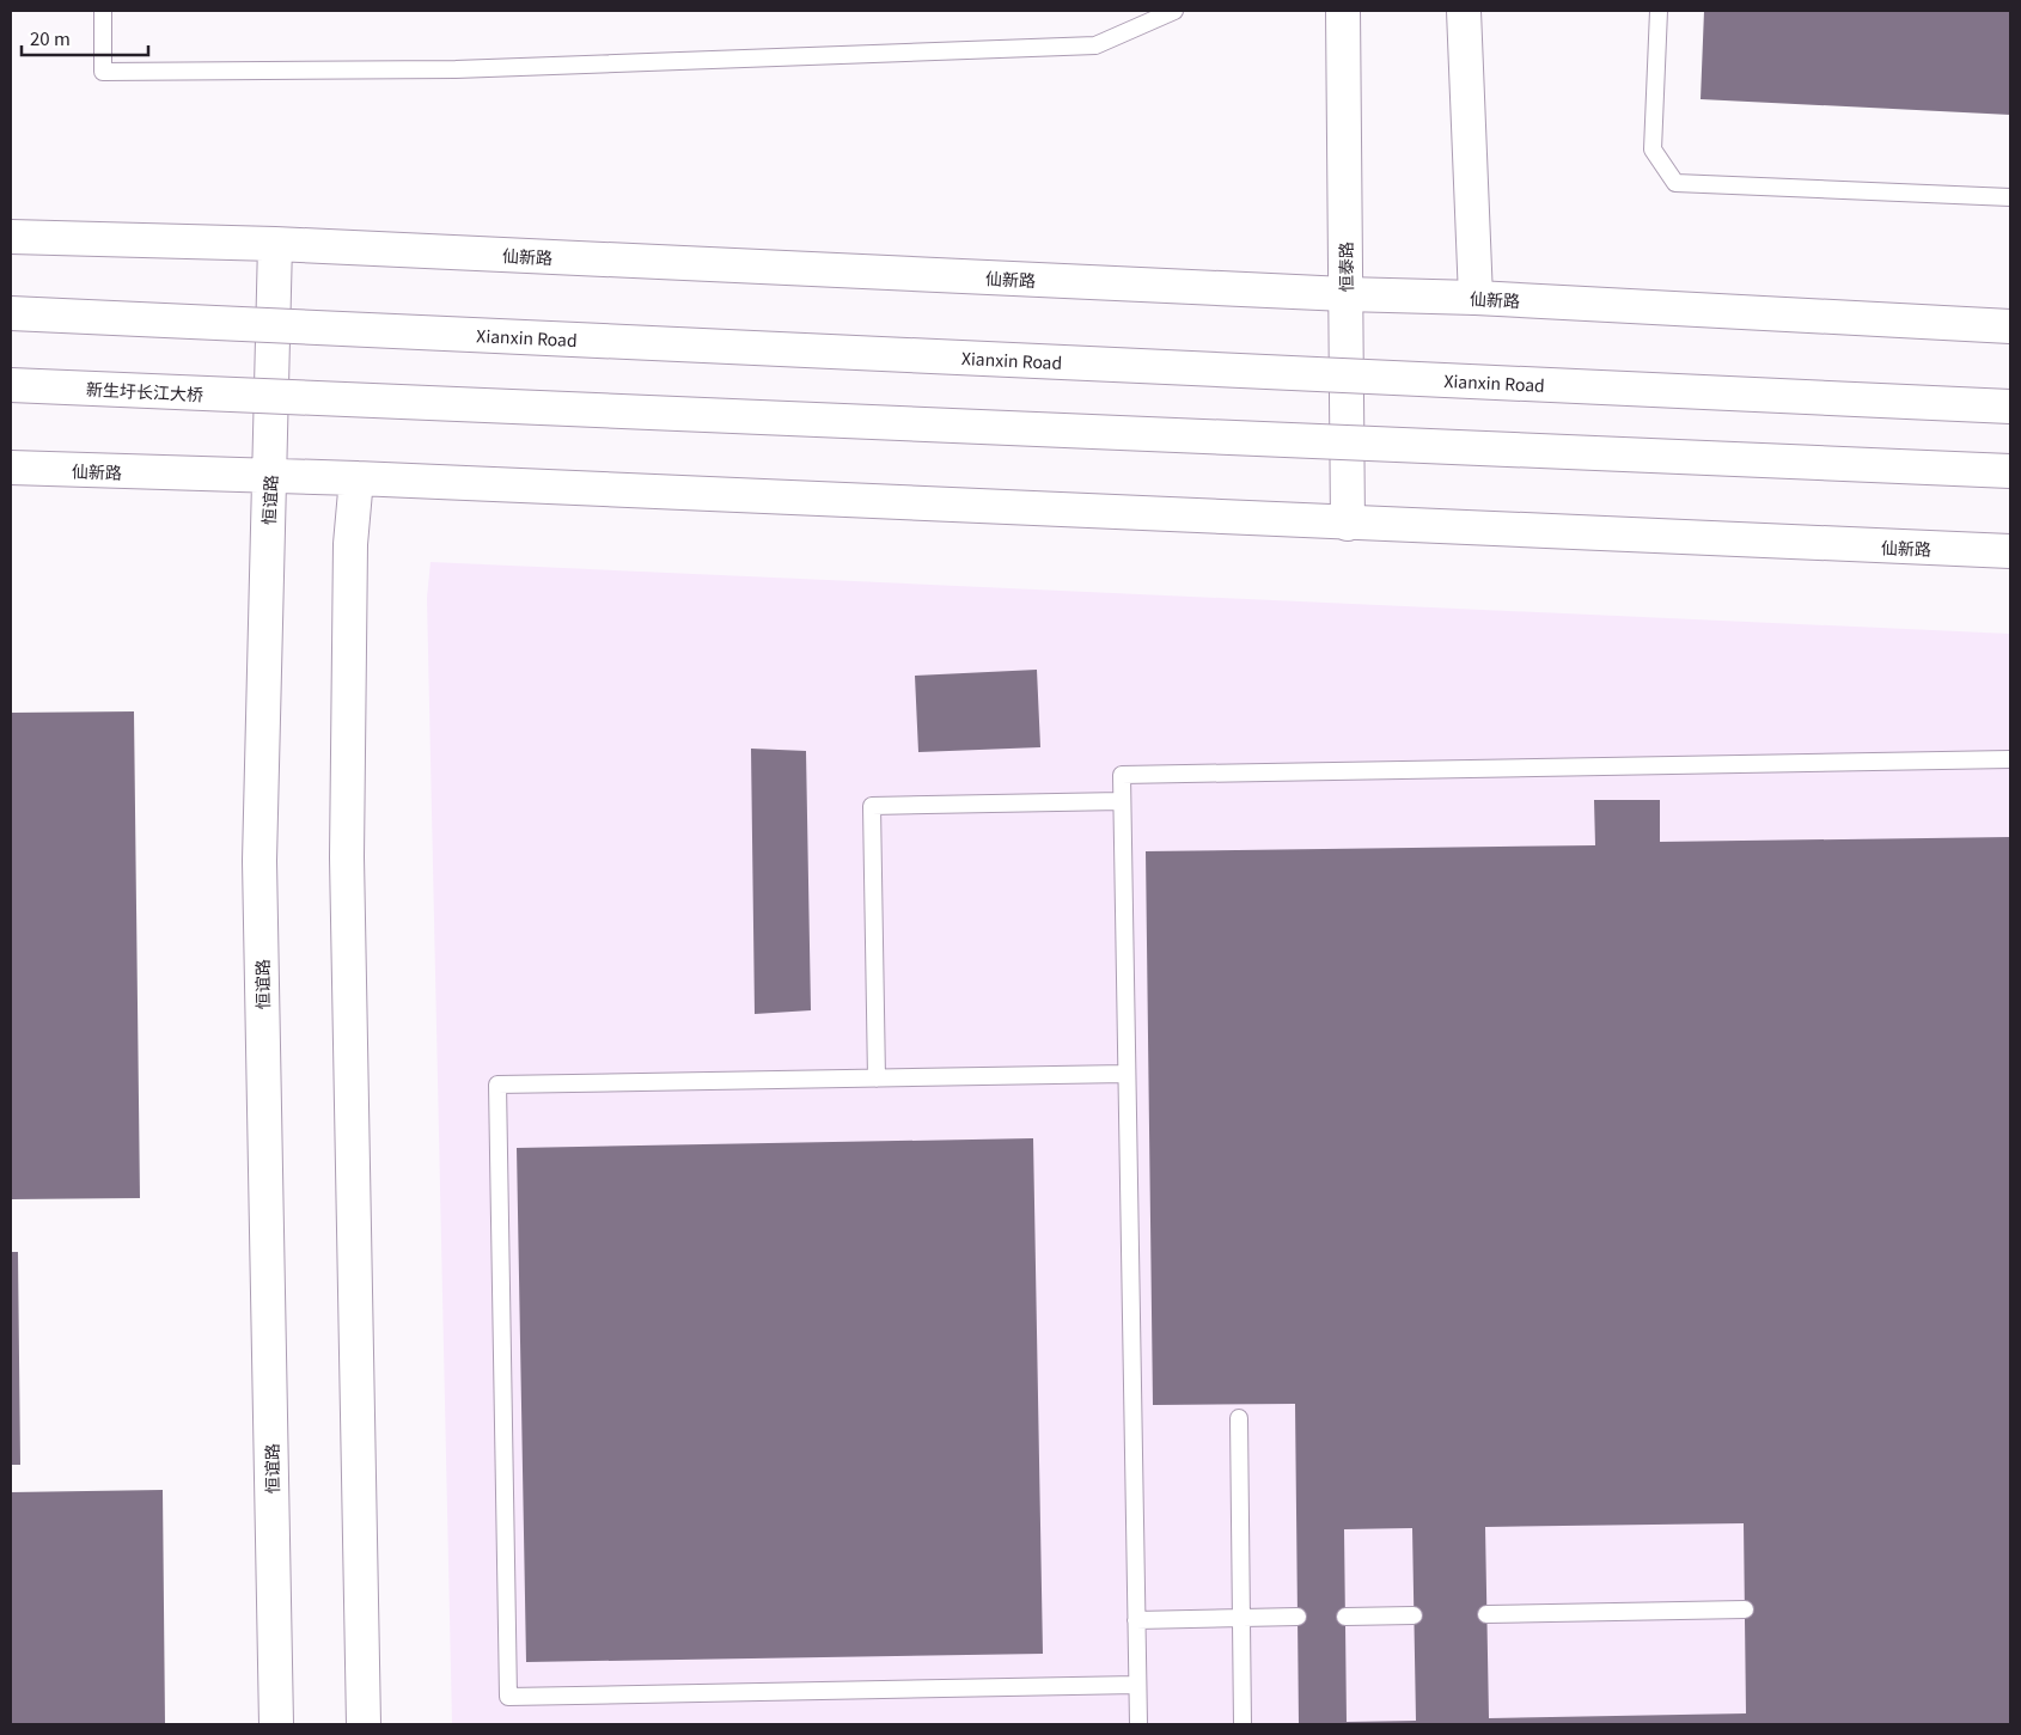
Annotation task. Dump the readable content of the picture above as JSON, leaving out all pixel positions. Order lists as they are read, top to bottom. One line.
{"streets":{"main road":["仙新路","恒泰路","Xianxin Road","新生圩长江大桥","恒谊路"]},"crossings":[["仙新路","恒泰路"],["仙新路","恒谊路"]],"scale_bar":"20 m"}
